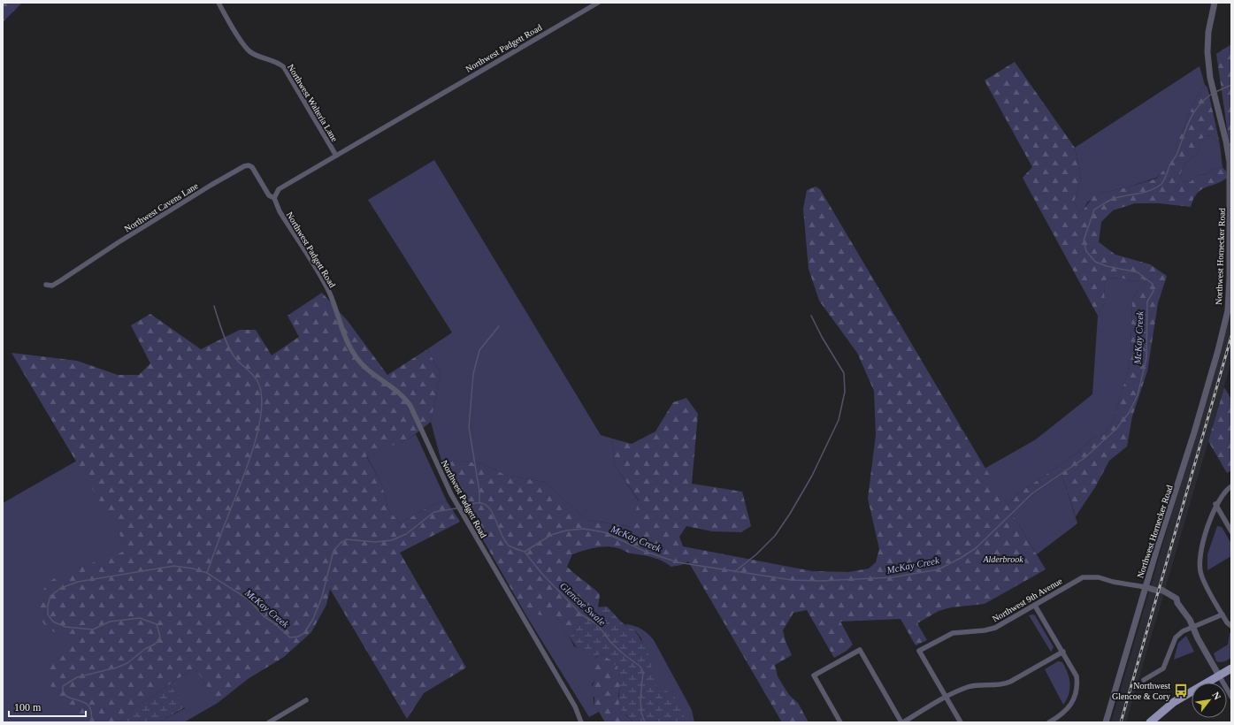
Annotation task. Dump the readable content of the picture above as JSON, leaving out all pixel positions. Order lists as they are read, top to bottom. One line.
{"streets":{"street":["Northwest Padgett Road","Northwest Walteria Lane","Northwest Cavens Lane","Northwest Hornecker Road","Northwest 9th Avenue"]},"crossings":[["Northwest Padgett Road","Northwest Walteria Lane"],["Northwest Padgett Road","Northwest Cavens Lane"],["Northwest Hornecker Road","Northwest 9th Avenue"]],"water":["McKay Creek","Glencoe Swale"],"parks":["Alderbrook"],"places":{"bus stop":["Northwest Glencoe & Cory"]},"scale_bar":"100 m","north":"top right"}
